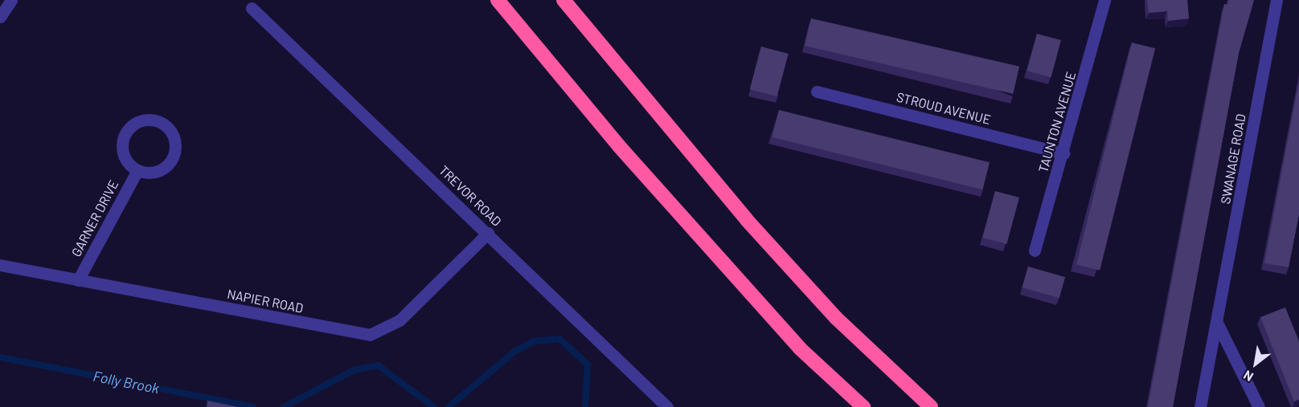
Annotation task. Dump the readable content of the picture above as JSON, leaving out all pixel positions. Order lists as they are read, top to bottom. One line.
{"streets":{"street":["STROUD AVENUE","TAUNTON AVENUE","SWANAGE ROAD","TREVOR ROAD","GARNER DRIVE","NAPIER ROAD"]},"crossings":[["STROUD AVENUE","TAUNTON AVENUE"],["TREVOR ROAD","NAPIER ROAD"],["GARNER DRIVE","NAPIER ROAD"]],"water":["Folly Brook"],"north":"bottom left"}
